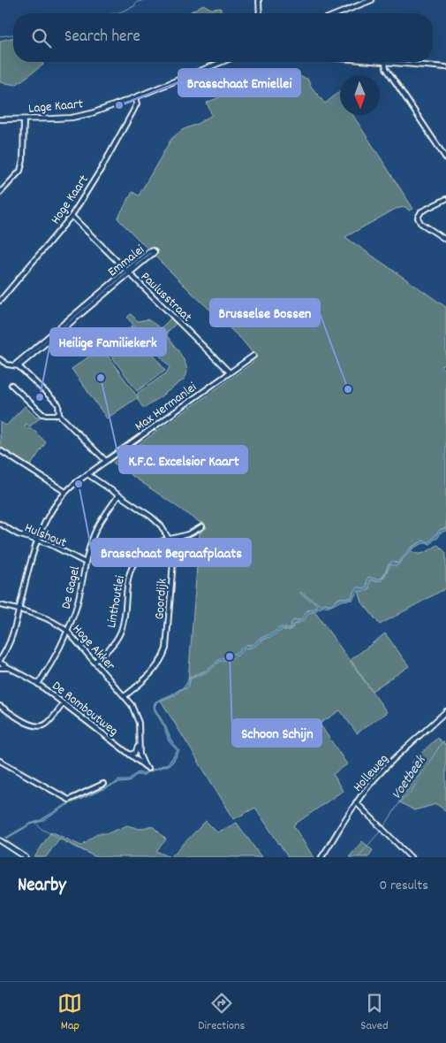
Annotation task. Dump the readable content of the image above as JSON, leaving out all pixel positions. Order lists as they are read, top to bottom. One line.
{"streets":{"street":["Lage Kaart","Hoge Kaart","Emmalei","Paulusstraat","Max Hermanlei","Hulshout","De Gagel","Goordijk","Linthoutlei","Hoge Akker","De Romboutweg","Holleweg"]},"crossings":[["Lage Kaart","Hoge Kaart"],["Hoge Kaart","Paulusstraat"],["Emmalei","Paulusstraat"],["Paulusstraat","Max Hermanlei"],["Max Hermanlei","Hulshout"],["Max Hermanlei","Goordijk"],["Max Hermanlei","Hoge Akker"],["Max Hermanlei","De Romboutweg"],["Hulshout","De Gagel"],["De Gagel","Goordijk"],["De Gagel","Hoge Akker"],["De Gagel","De Romboutweg"],["Goordijk","Linthoutlei"],["Goordijk","Hoge Akker"],["Linthoutlei","Hoge Akker"],["Hoge Akker","De Romboutweg"]],"water":["Voetbeek"],"places":["Brasschaat Emiellei","K.F.C. Excelsior Kaart","Brusselse Bossen","Heilige Familiekerk","Brasschaat Begraafplaats","Schoon Schijn"],"north":"bottom","page":{"search":"Search here","heading":["Nearby","0 results"],"nav":["Map","Directions","Saved"]}}
